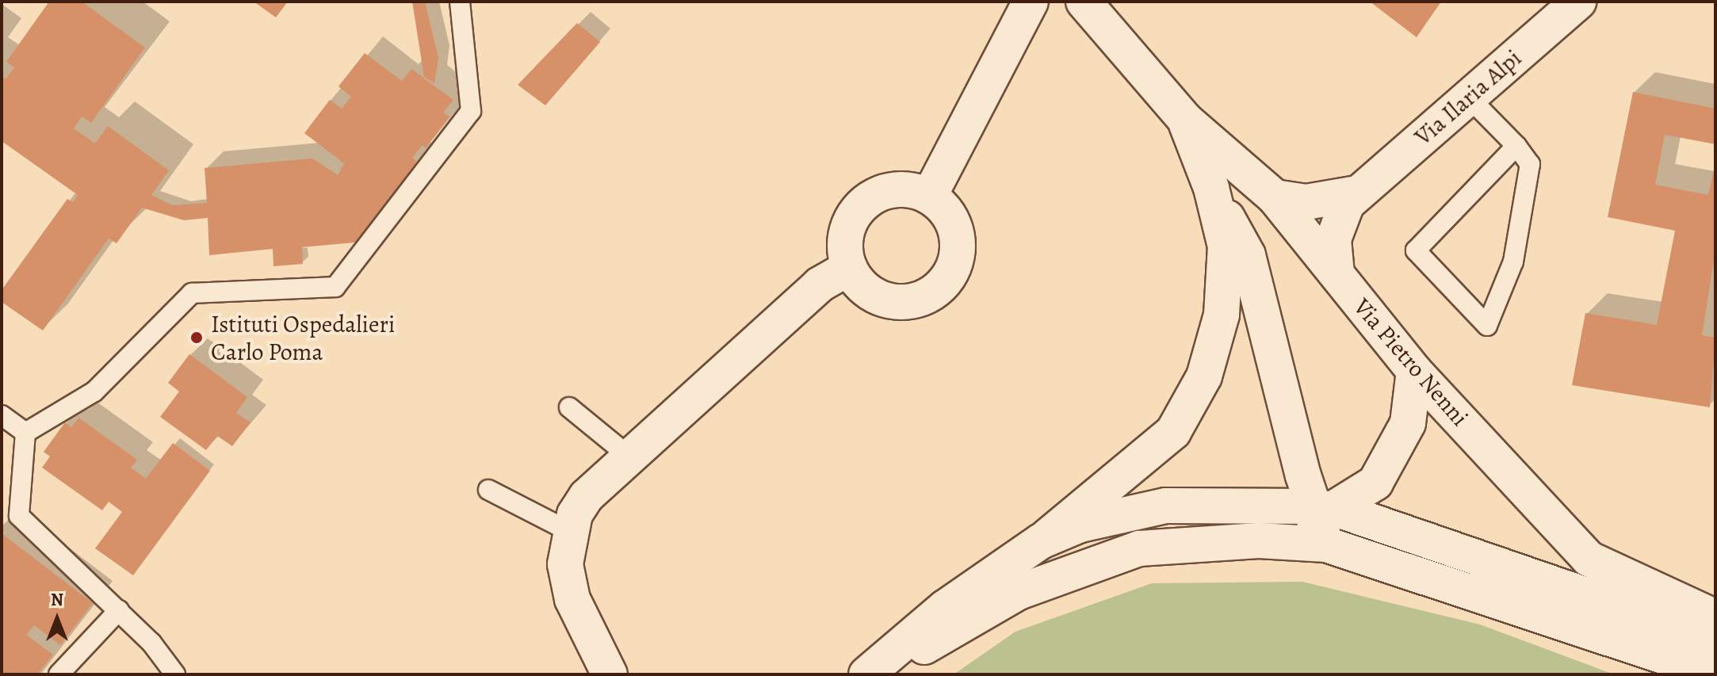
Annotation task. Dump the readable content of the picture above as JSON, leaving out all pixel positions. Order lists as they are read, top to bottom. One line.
{"streets":{"street":["Via Ilaria Alpi","Via Pietro Nenni"]},"crossings":[["Via Ilaria Alpi","Via Pietro Nenni"]],"places":["Istituti Ospedalieri Carlo Poma"],"north":"top"}
